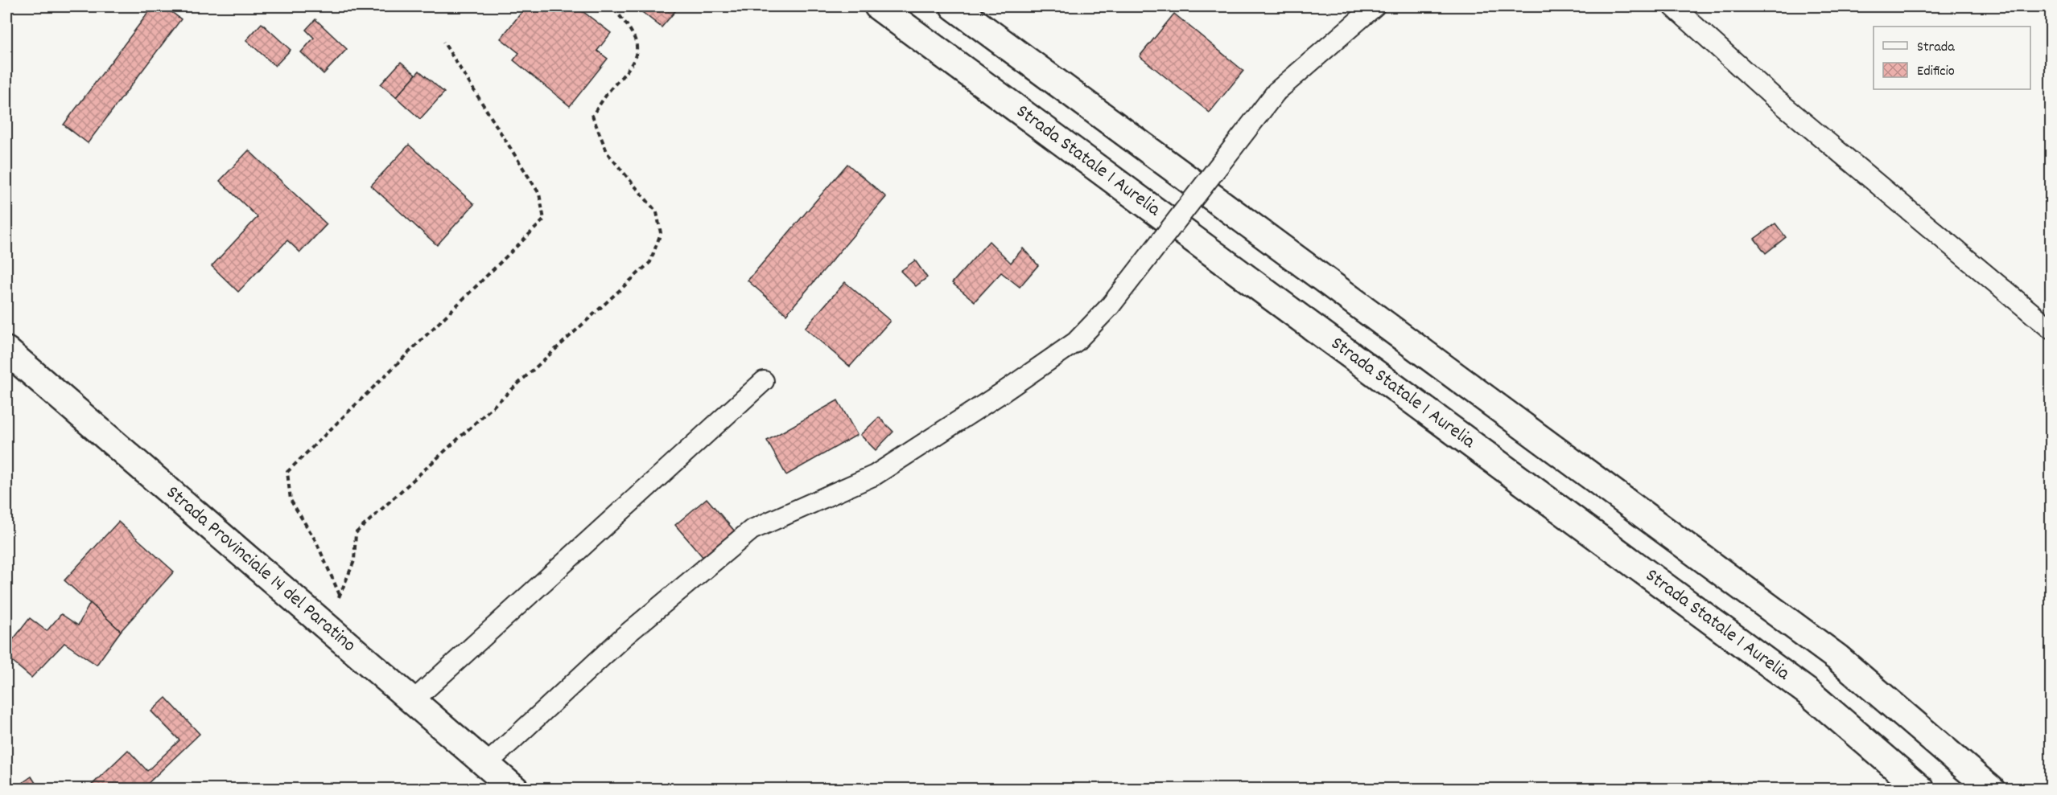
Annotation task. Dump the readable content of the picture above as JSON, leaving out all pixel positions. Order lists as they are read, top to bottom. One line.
{"streets":{"main road":["Strada Statale 1 Aurelia","Strada Provinciale 14 del Paratino"]},"legend":["Strada","Edificio"]}
